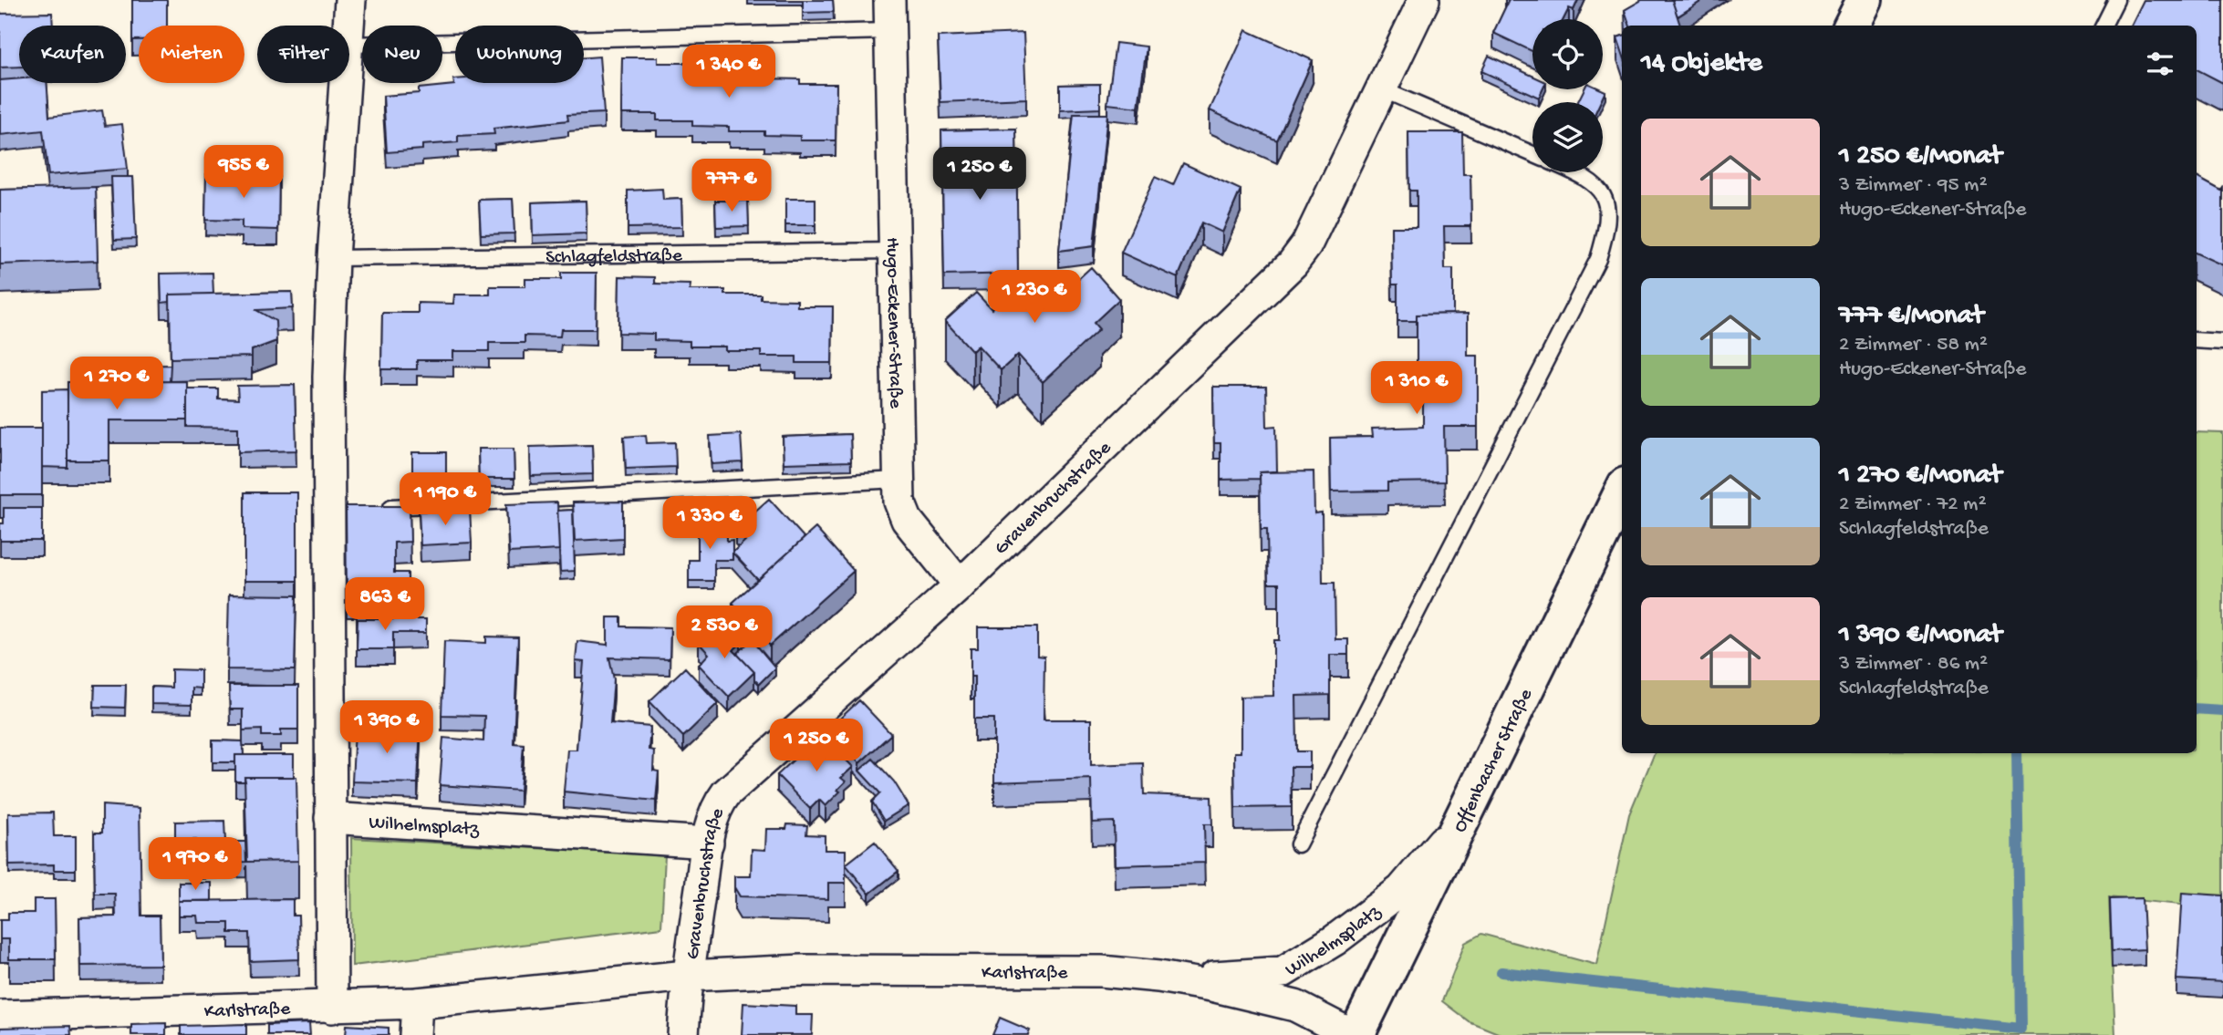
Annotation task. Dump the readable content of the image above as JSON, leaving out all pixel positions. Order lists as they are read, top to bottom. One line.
{"streets":{"street":["Hugo-Eckener-Straße","Gravenbruchstraße","Offenbacher Straße","Wilhelmsplatz","Karlstraße"],"lane":["Schlagfeldstraße"]},"crossings":[["Schlagfeldstraße","Hugo-Eckener-Straße"],["Hugo-Eckener-Straße","Gravenbruchstraße"],["Gravenbruchstraße","Wilhelmsplatz"],["Gravenbruchstraße","Karlstraße"],["Offenbacher Straße","Wilhelmsplatz"],["Offenbacher Straße","Karlstraße"],["Wilhelmsplatz","Karlstraße"]],"page":{"chip":["Kaufen","Mieten","Filter","Neu","Wohnung"],"heading":"14 Objekte","price":["1 340 €","955 €","1 250 €","777 €","1 230 €","1 270 €","1 310 €","1 190 €","1 330 €","863 €","2 530 €","1 390 €","1 250 €","1 970 €"],"list":[{"name":"1 250 €/Monat","note":"3 Zimmer · 95 m² · Hugo-Eckener-Straße"},{"name":"777 €/Monat","note":"2 Zimmer · 58 m² · Hugo-Eckener-Straße"},{"name":"1 270 €/Monat","note":"2 Zimmer · 72 m² · Schlagfeldstraße"},{"name":"1 390 €/Monat","note":"3 Zimmer · 86 m² · Schlagfeldstraße"}]}}
